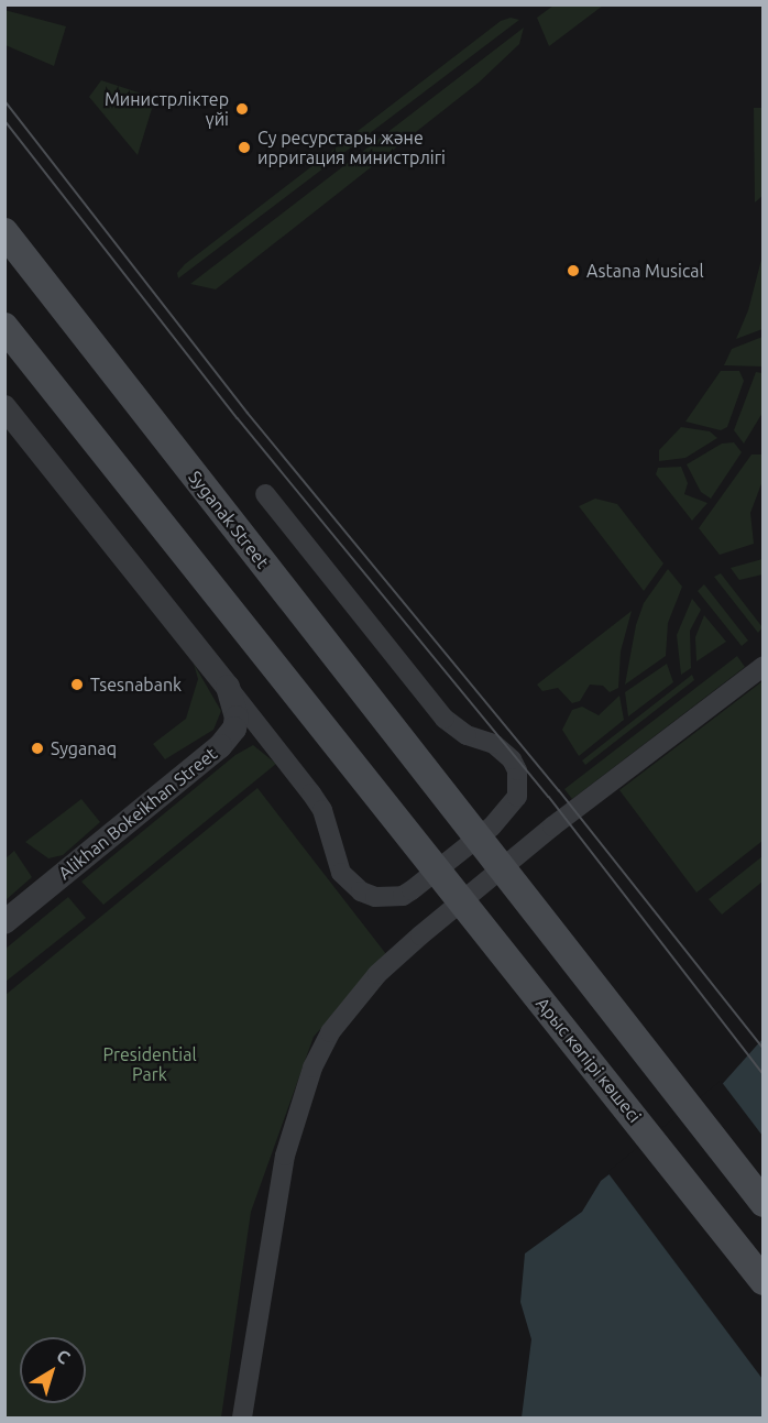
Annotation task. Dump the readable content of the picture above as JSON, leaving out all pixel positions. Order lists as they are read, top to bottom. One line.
{"streets":{"main road":["Syganak Street","Арыс көпірі көшесі"],"street":["Alikhan Bokeikhan Street"]},"parks":["Presidential Park"],"places":["Министрліктер үйі","Су ресурстары және ирригация министрлігі","Astana Musical","Tsesnabank","Syganaq"],"north":"top right"}
